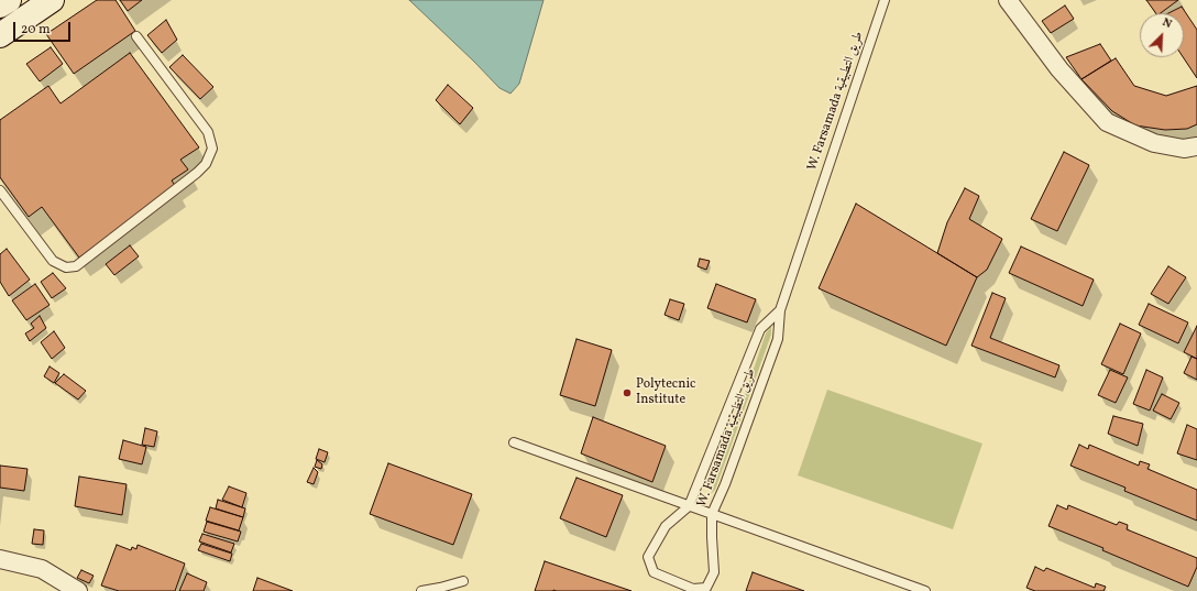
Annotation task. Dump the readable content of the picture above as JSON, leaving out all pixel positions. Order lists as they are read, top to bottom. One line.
{"streets":{"lane":["W. Farsamada طريق التطبيقية"]},"places":["Polytecnic Institute"],"scale_bar":"20 m","north":"top right"}
